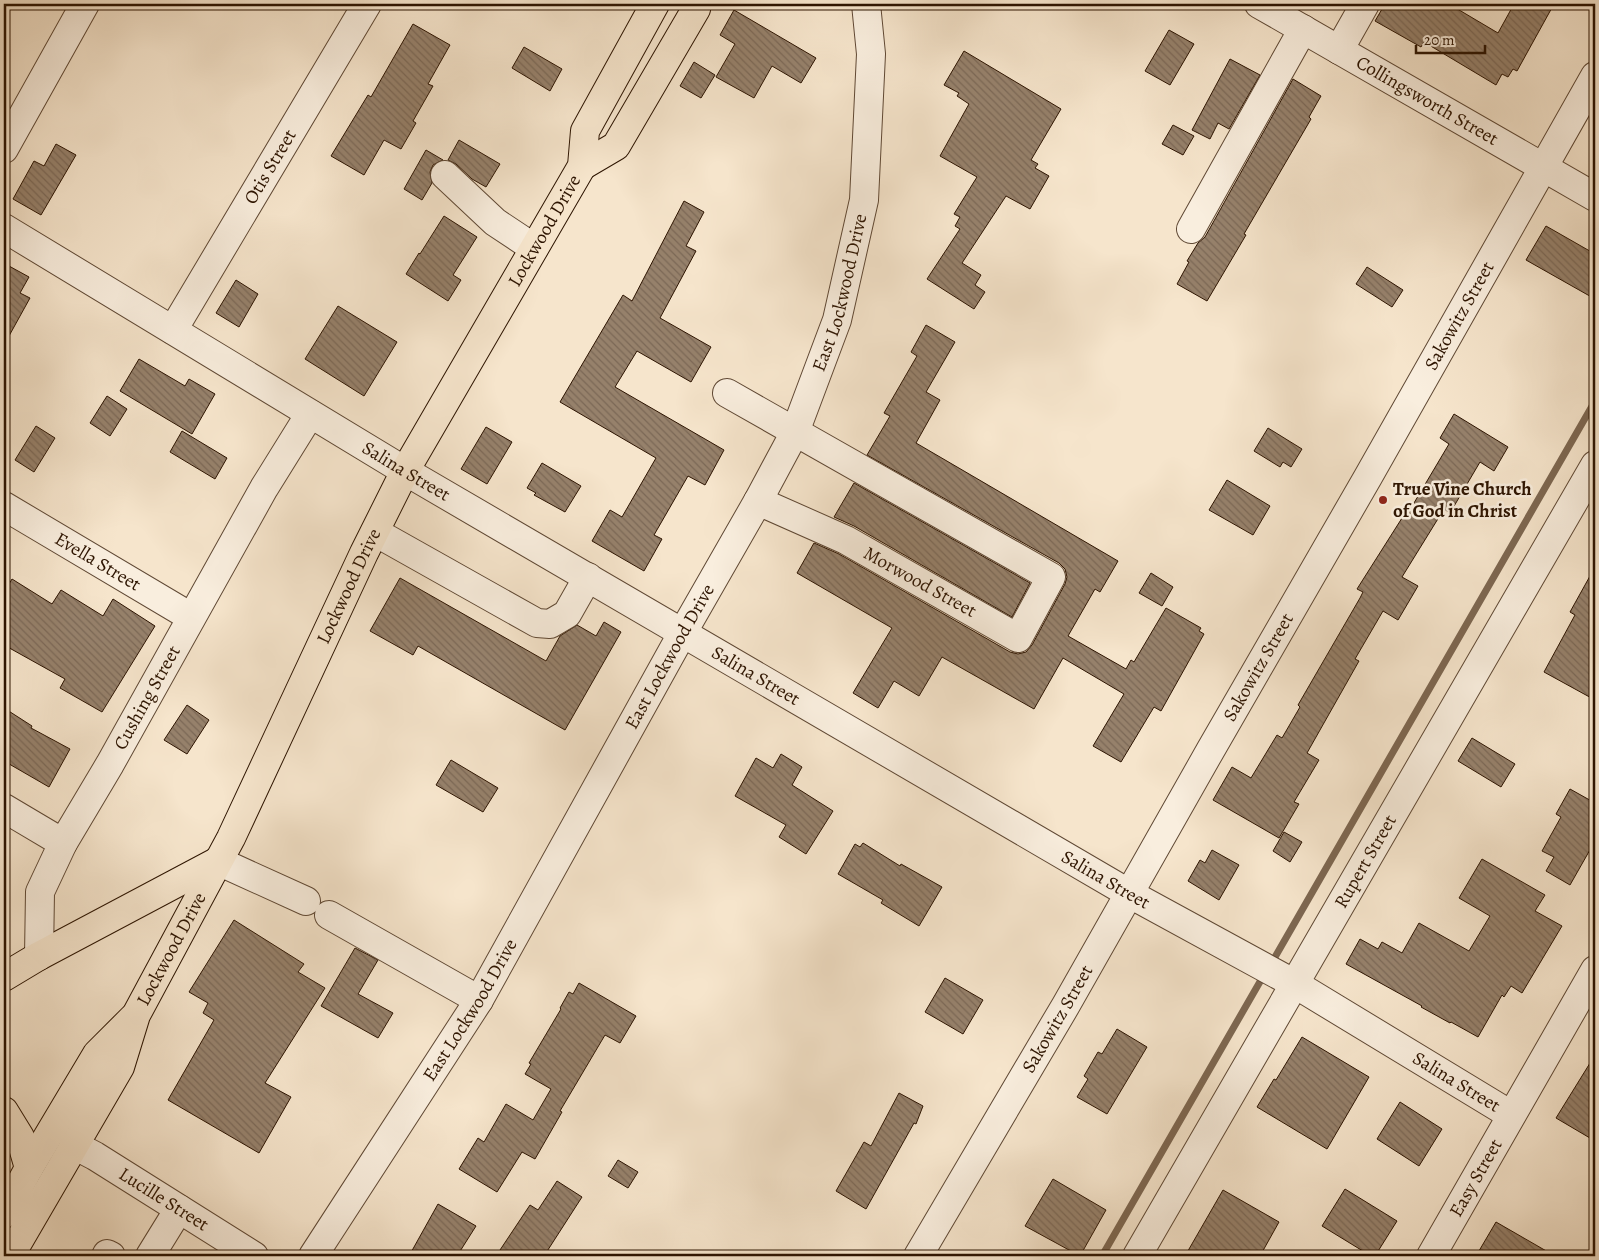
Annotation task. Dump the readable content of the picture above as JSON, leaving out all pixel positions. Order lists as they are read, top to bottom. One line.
{"streets":{"main road":["Lockwood Drive"],"street":["Collingsworth Street","Otis Street","East Lockwood Drive","Sakowitz Street","Salina Street","Evella Street","Morwood Street","Cushing Street","Rupert Street","Easy Street","Lucille Street"]},"crossings":[["Collingsworth Street","Sakowitz Street"],["Otis Street","Salina Street"],["Lockwood Drive","Salina Street"],["Lockwood Drive","Lucille Street"],["East Lockwood Drive","Salina Street"],["East Lockwood Drive","Morwood Street"],["Sakowitz Street","Salina Street"],["Salina Street","Cushing Street"],["Salina Street","Rupert Street"],["Salina Street","Easy Street"],["Evella Street","Cushing Street"]],"places":["True Vine Church of God in Christ"],"scale_bar":"20 m"}
